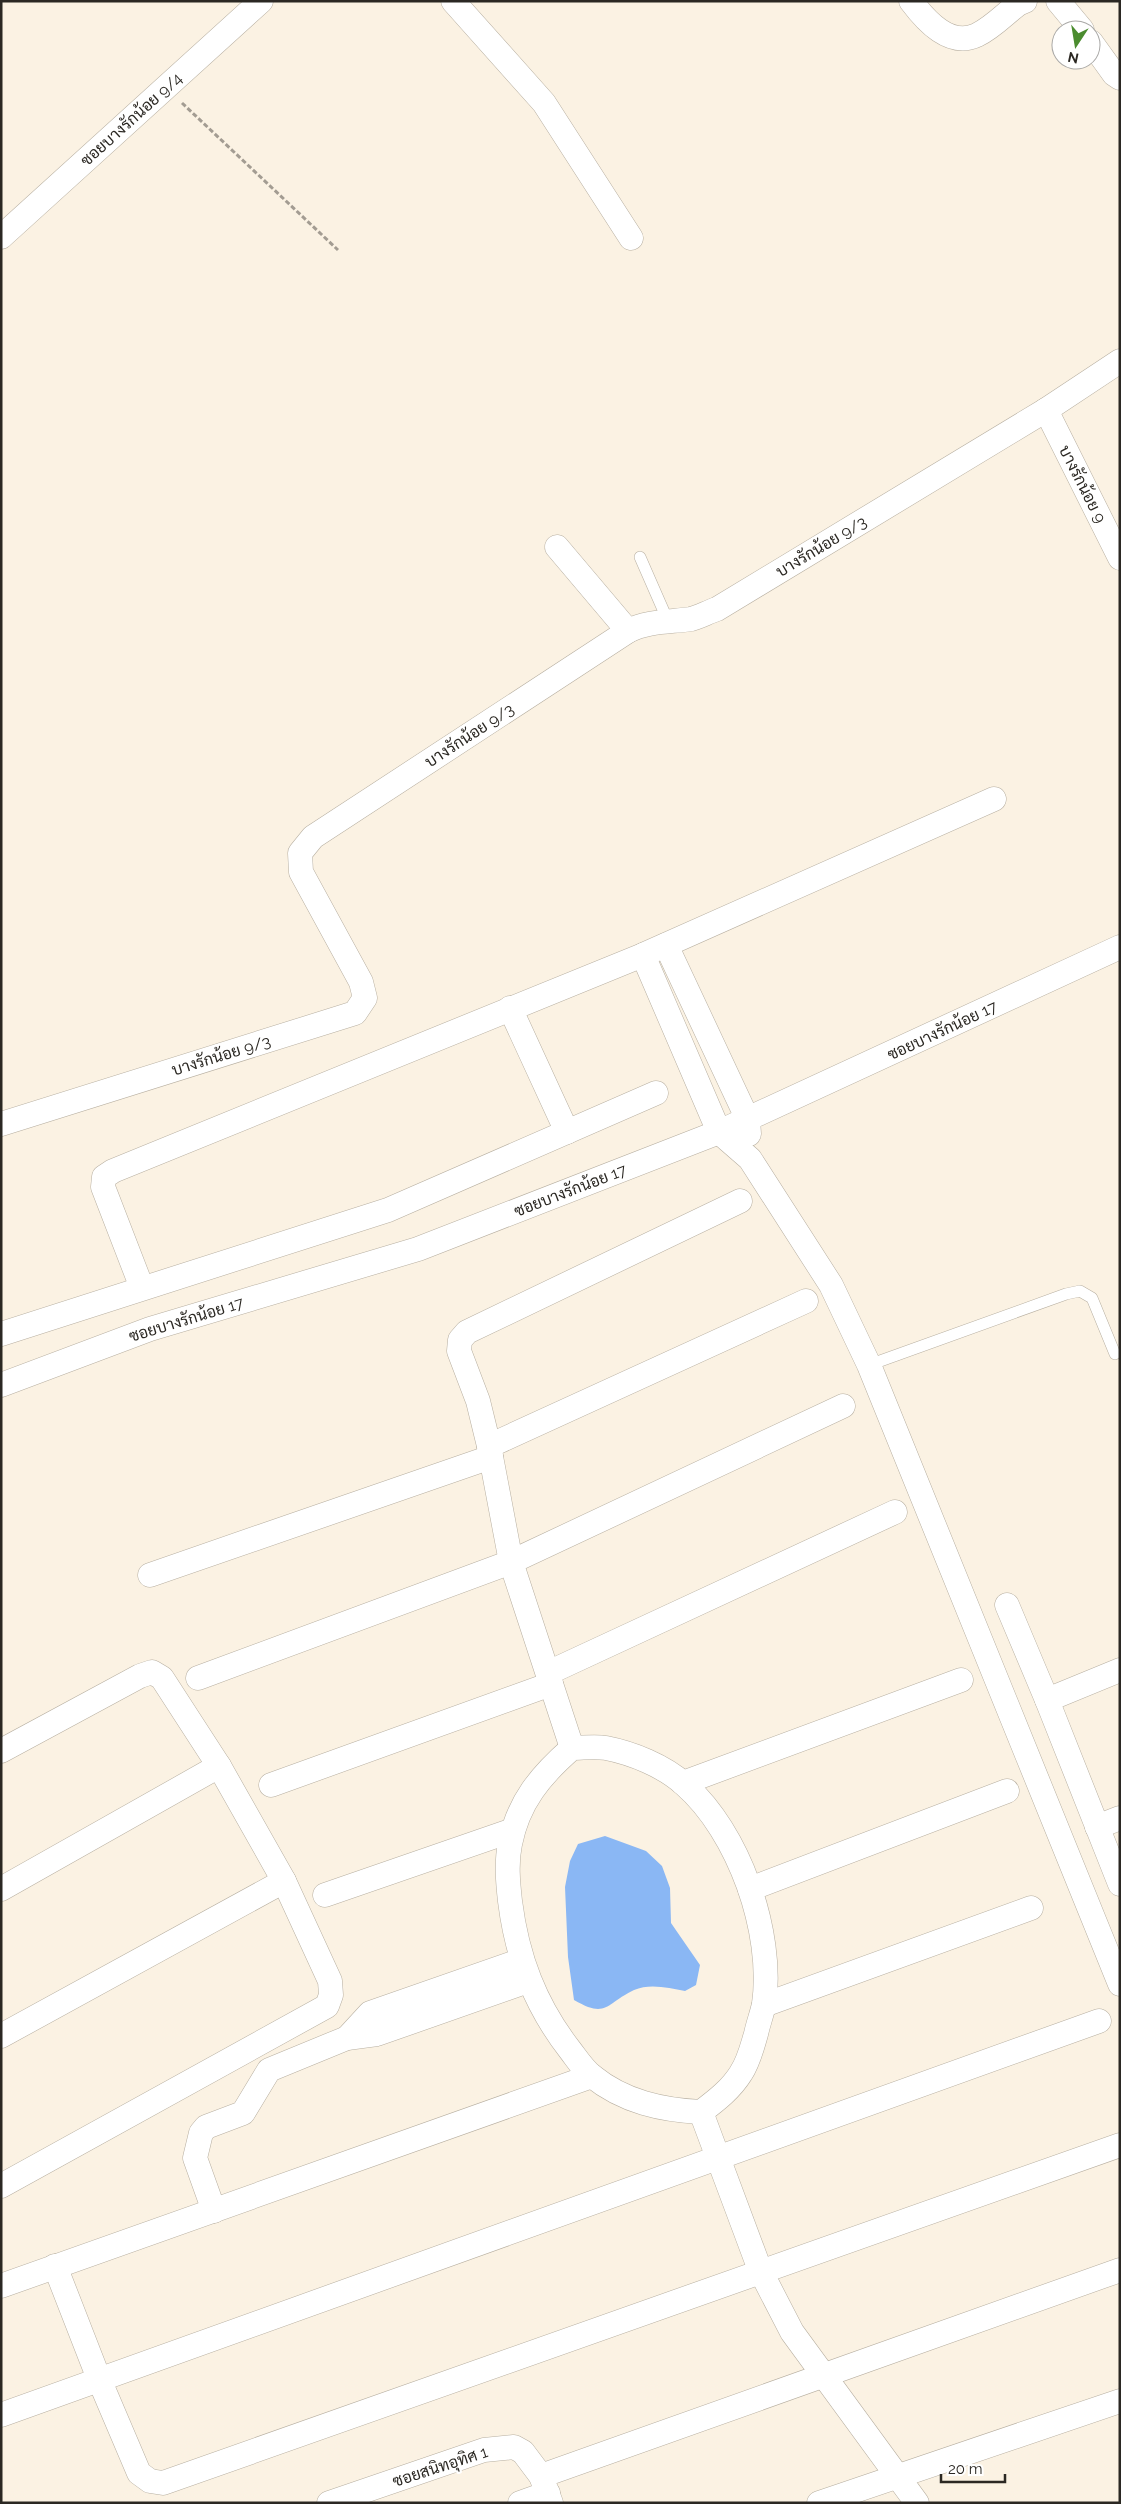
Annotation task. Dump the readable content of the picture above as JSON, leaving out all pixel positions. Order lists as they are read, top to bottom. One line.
{"streets":{"street":["ซอยบางรักน้อย 9/4","บางรักน้อย 9","บางรักน้อย 9/3","ซอยบางรักน้อย 17","ซอยสนิทอุทิศ 1"]},"crossings":[["บางรักน้อย 9","บางรักน้อย 9/3"]],"scale_bar":"20 m","north":"bottom"}
